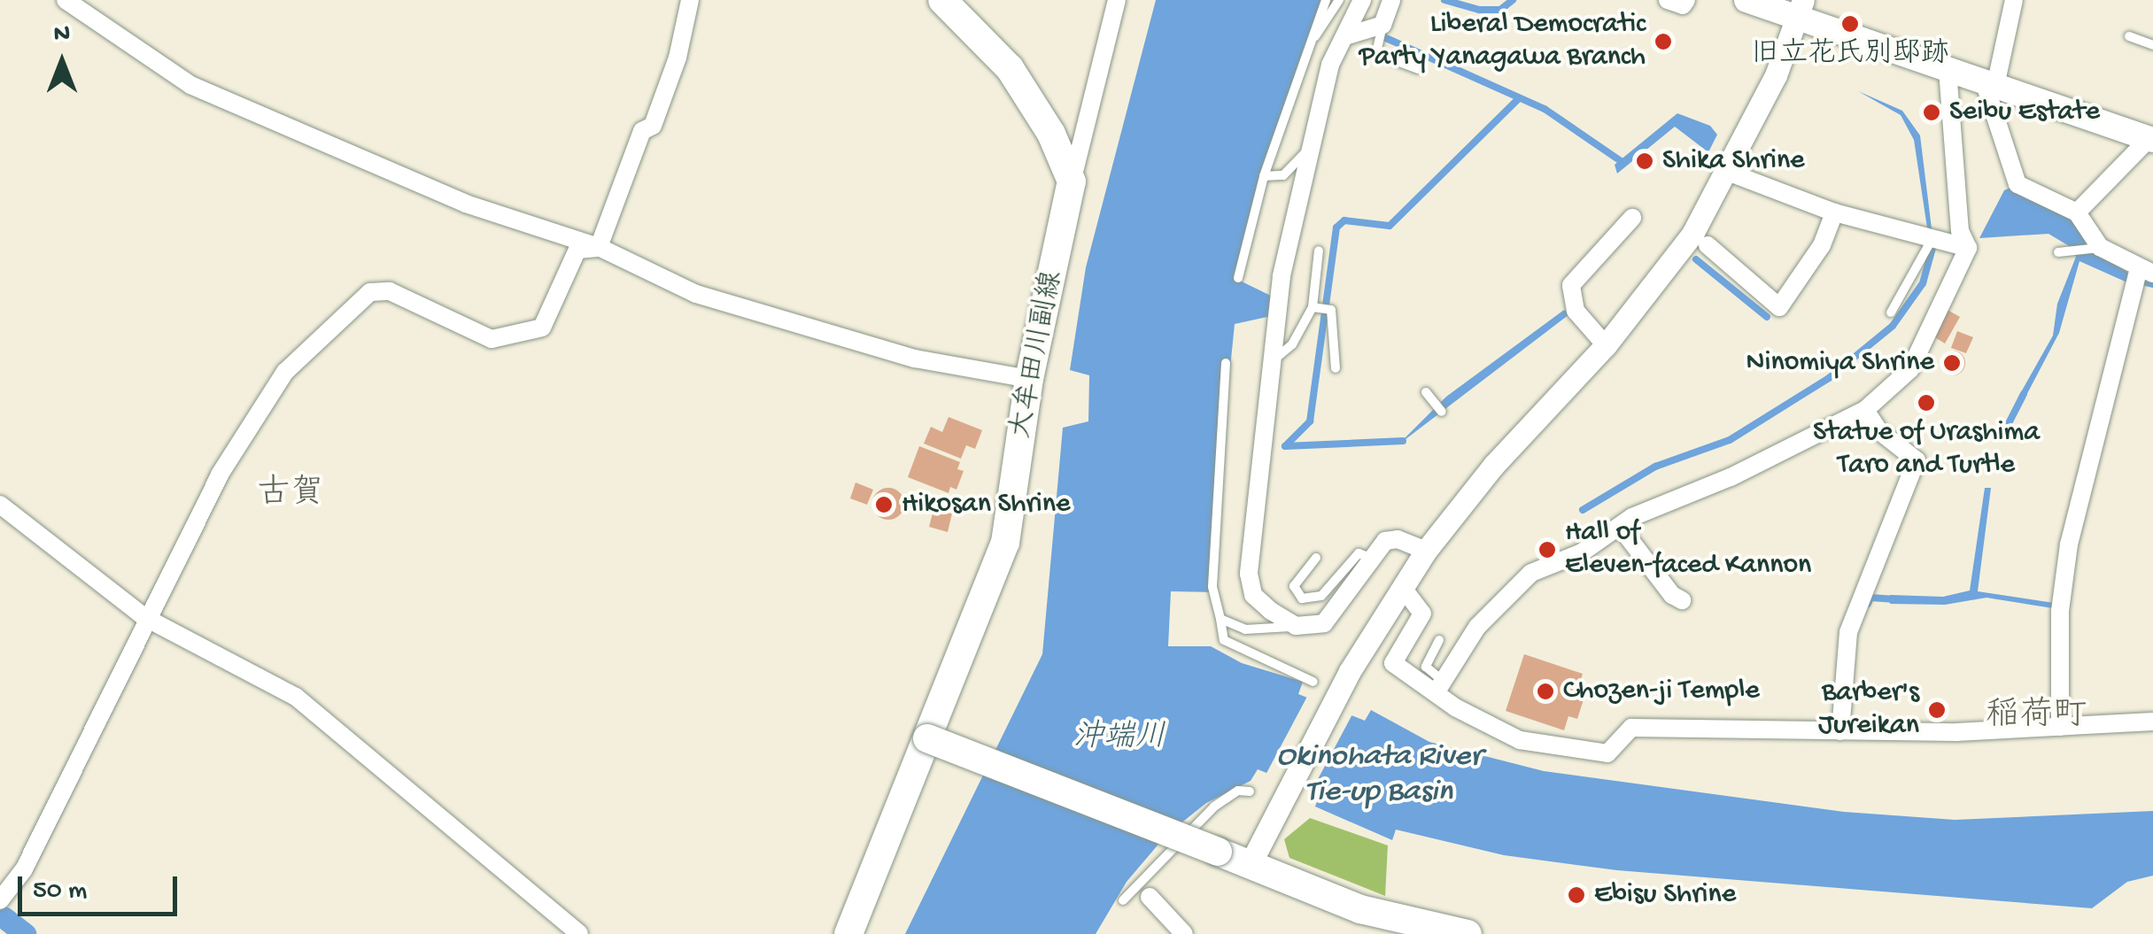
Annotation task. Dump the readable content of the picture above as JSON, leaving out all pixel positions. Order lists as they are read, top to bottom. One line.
{"streets":{"main road":["大牟田川副線"]},"districts":["古賀","稲荷町"],"water":["沖端川","Okinohata River Tie-up Basin"],"places":["旧立花氏別邸跡","Liberal Democratic Party Yanagawa Branch","Seibu Estate","Shika Shrine","Ninomiya Shrine","Statue of Urashima Taro and Turtle","Hikosan Shrine","Hall of Eleven-faced Kannon","Chozen-ji Temple","Barber's Jureikan","Ebisu Shrine"],"scale_bar":"50 m","north":"top"}
